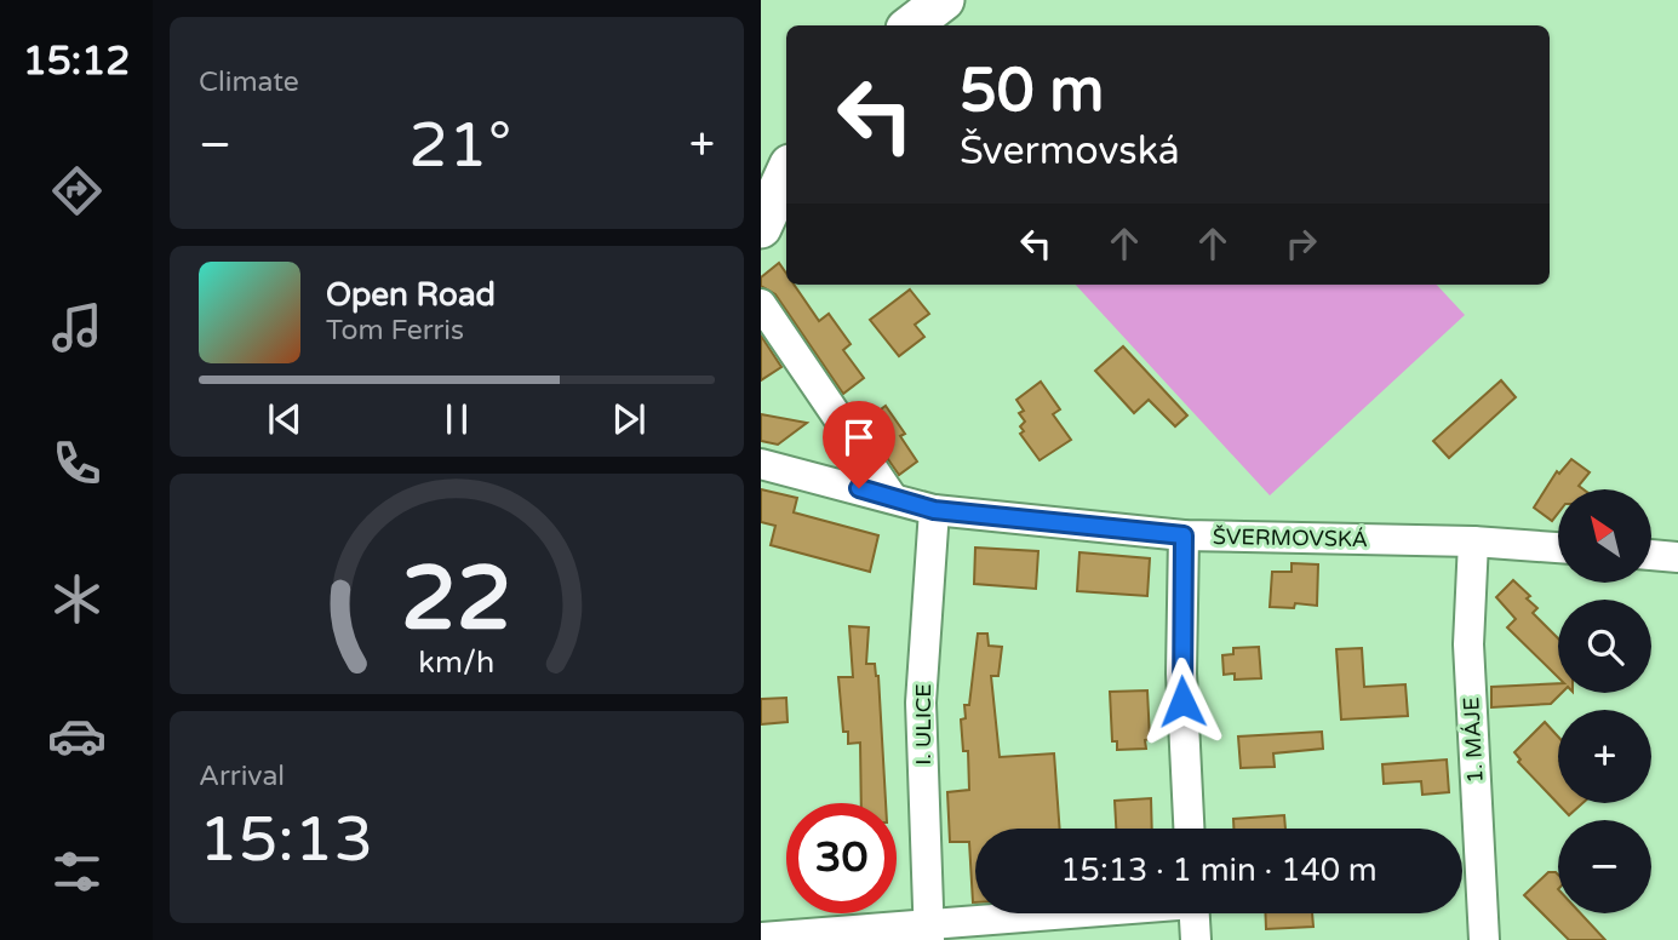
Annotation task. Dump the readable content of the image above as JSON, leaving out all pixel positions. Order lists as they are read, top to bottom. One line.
{"streets":{"street":["ŠVERMOVSKÁ","I. ULICE","1. MÁJE"]},"crossings":[["ŠVERMOVSKÁ","I. ULICE"],["ŠVERMOVSKÁ","1. MÁJE"]],"north":"top left","page":{"tabs":"15:12","tile":["Climate",["Arrival","15:13"]],"turn":["50 m","Švermovská"],"heat":["−","21°","+"],"song":["Open Road","Tom Ferris"],"map_buttons":["+","−"],"limit":"30","trip":"15:13 · 1 min · 140 m","gauge":["22","km/h"]}}
